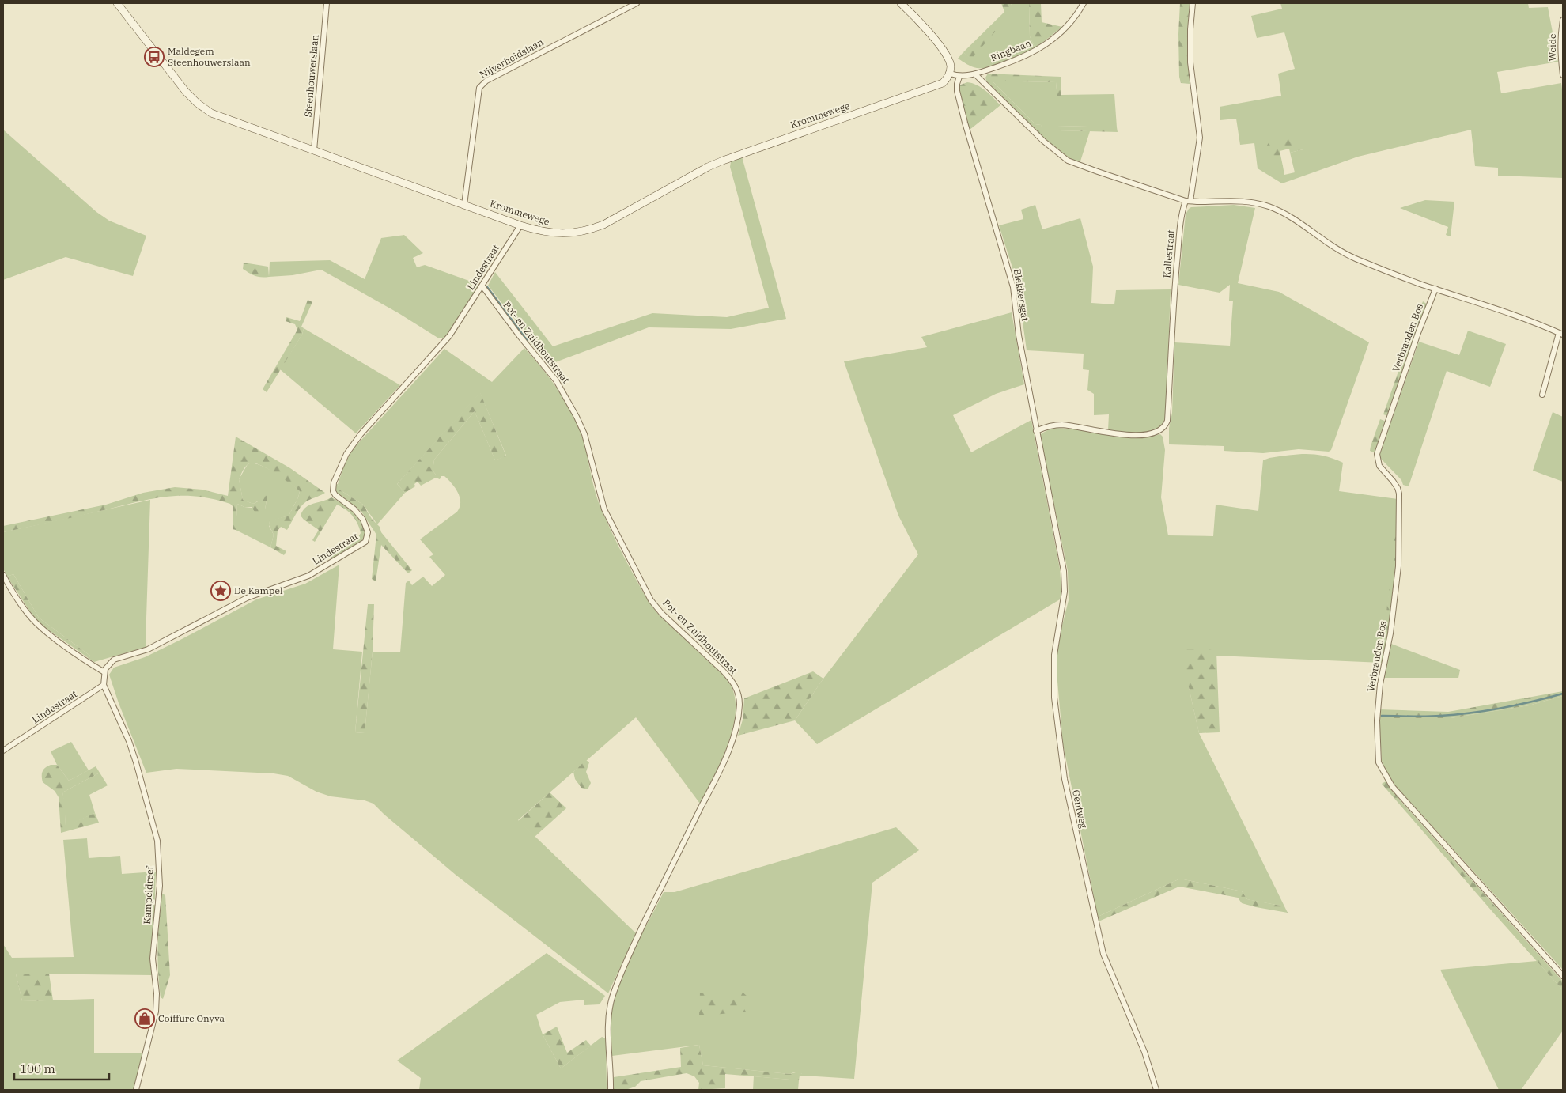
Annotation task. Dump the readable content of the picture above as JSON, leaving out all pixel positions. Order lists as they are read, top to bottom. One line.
{"streets":{"street":["Weide","Ringbaan","Nijverheidslaan","Steenhouwerslaan","Krommewege","Kallestraat","Lindestraat","Blekkersgat","Verbranden Bos","Pot- en Zuidhoutstraat","Gentweg","Kampeldreef"]},"crossings":[["Ringbaan","Krommewege"],["Ringbaan","Blekkersgat"],["Nijverheidslaan","Krommewege"],["Steenhouwerslaan","Krommewege"],["Krommewege","Lindestraat"],["Kallestraat","Blekkersgat"],["Lindestraat","Pot- en Zuidhoutstraat"],["Lindestraat","Kampeldreef"],["Blekkersgat","Gentweg"]],"places":{"bus stop":["Maldegem Steenhouwerslaan"],"place":["De Kampel"],"shop":["Coiffure Onyva"]},"scale_bar":"100 m"}
